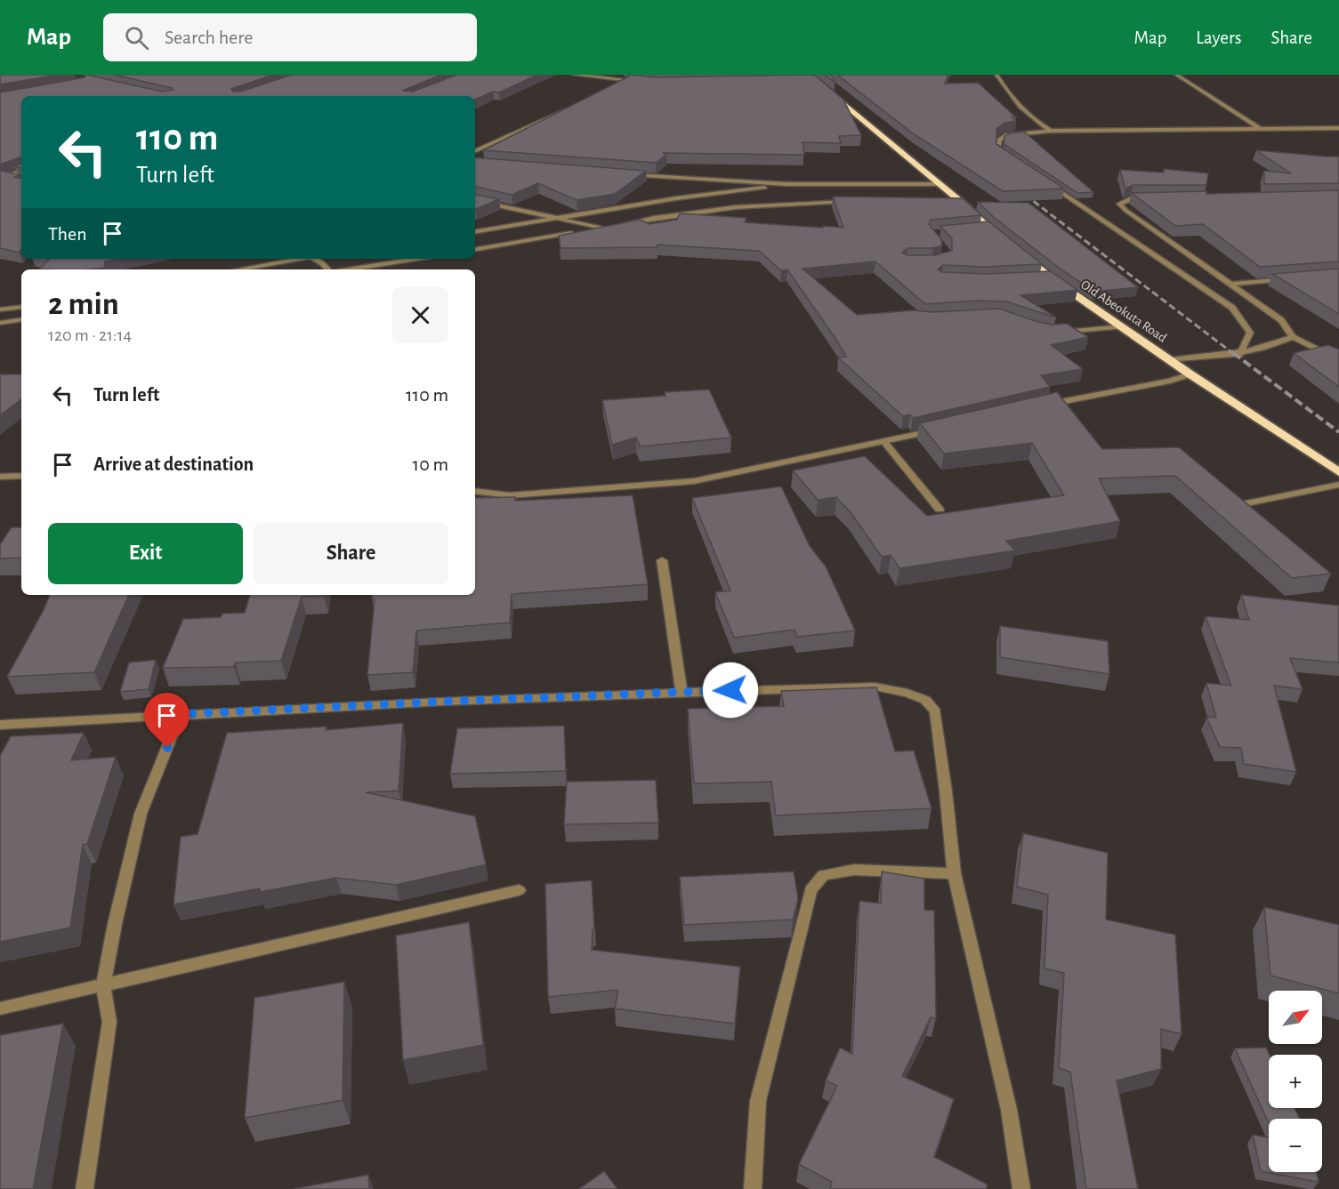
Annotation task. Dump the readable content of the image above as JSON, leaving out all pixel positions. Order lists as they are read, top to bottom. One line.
{"streets":{"highway":["Old Abeokuta Road"]},"north":"top right","page":{"header":"Map","search":"Search here","nav":["Map","Layers","Share"],"turn":["110 m","Turn left"],"then":"Then","heading":["2 min","120 m · 21:14"],"list":[{"name":"Turn left","value":"110 m"},{"name":"Arrive at destination","value":"10 m"}],"buttons":["Exit","Share"],"map_buttons":["+","−"]}}
